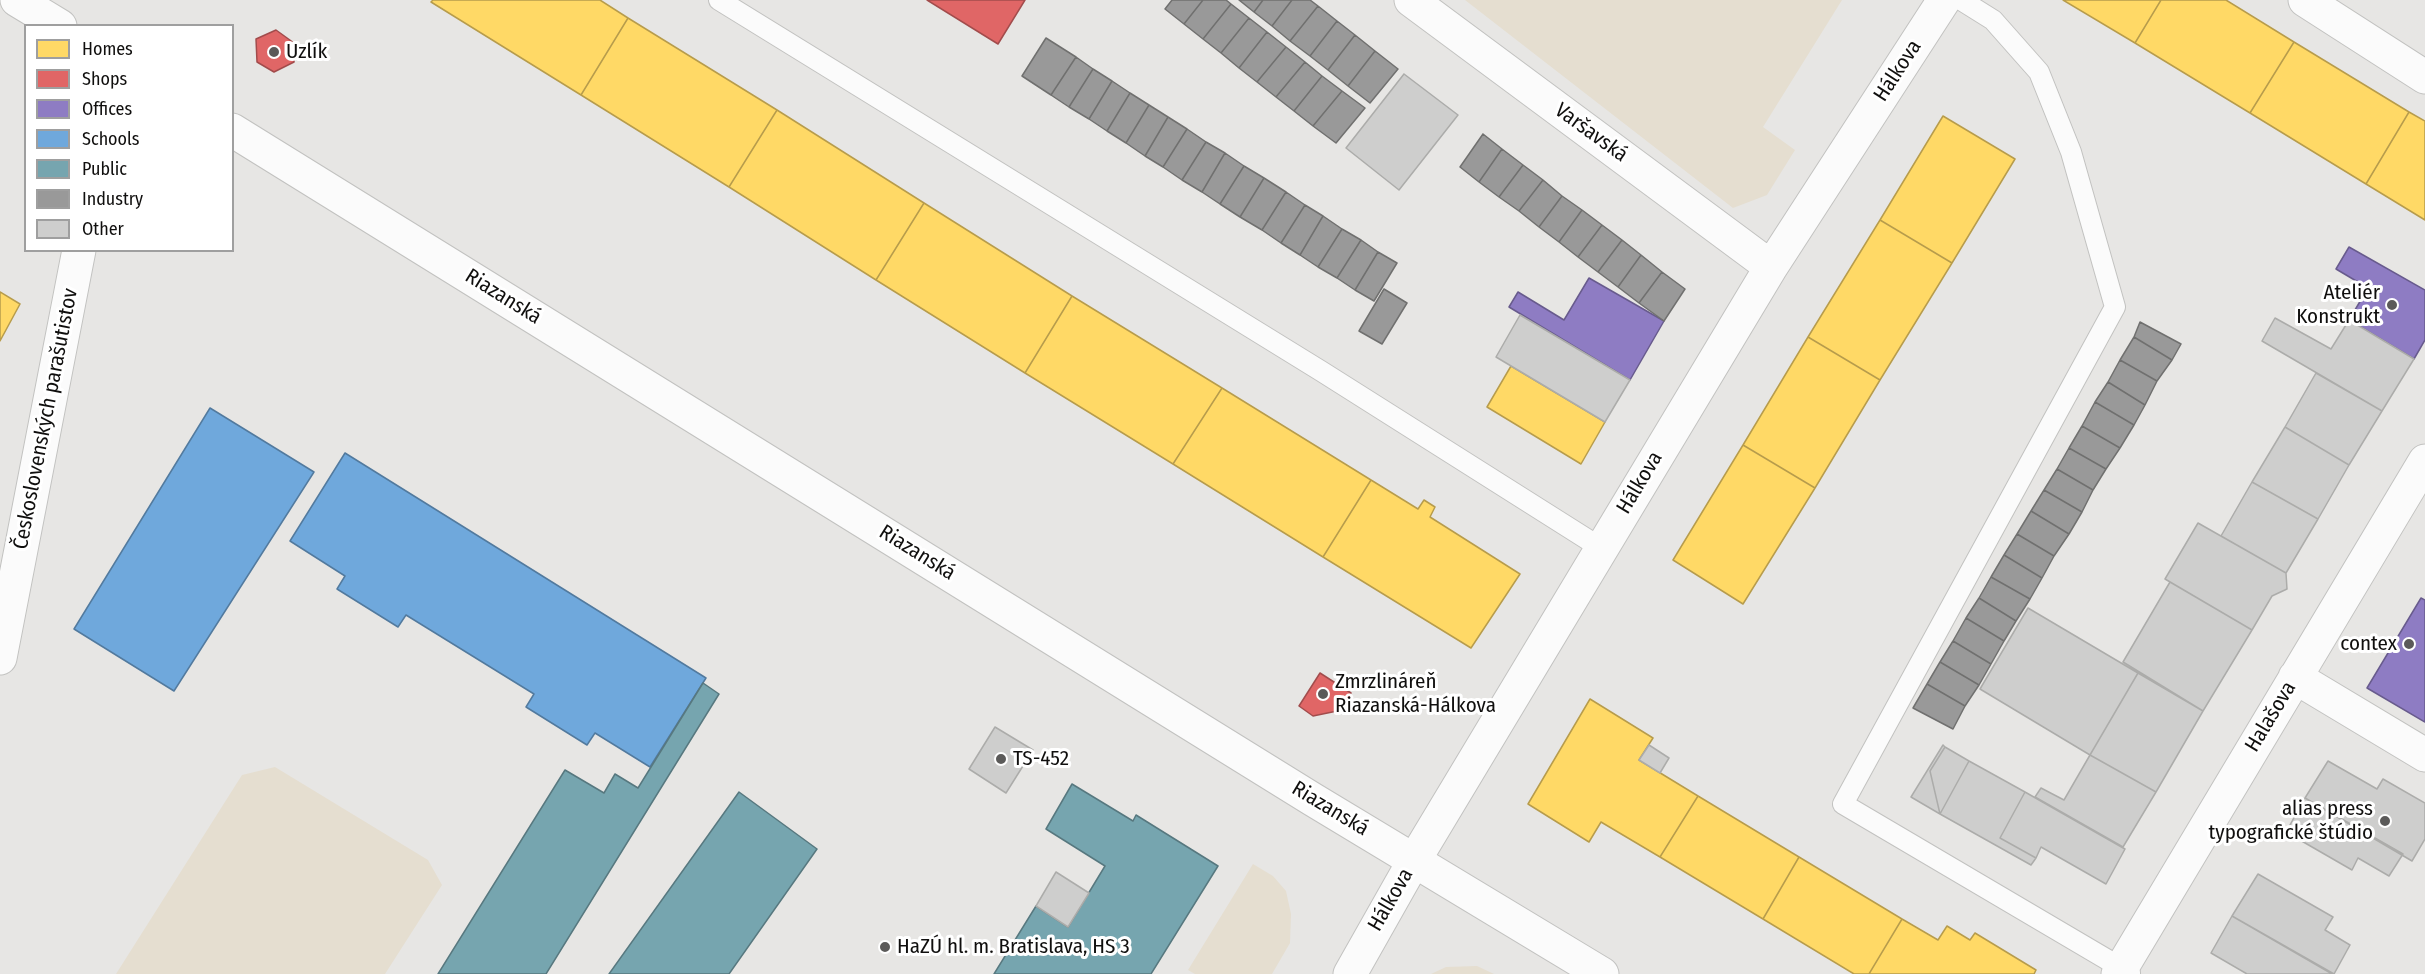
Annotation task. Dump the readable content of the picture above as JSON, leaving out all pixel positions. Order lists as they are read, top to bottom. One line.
{"streets":{"street":["Hálkova","Varšavská","Riazanská","Československých parašutistov","Halašova"]},"crossings":[["Hálkova","Varšavská"],["Hálkova","Riazanská"]],"places":["Uzlík","Ateliér Konstrukt","contex","Zmrzlináreň Riazanská-Hálkova","TS-452","alias press typografické štúdio","HaZÚ hl. m. Bratislava, HS 3"],"legend":["Homes","Shops","Offices","Schools","Public","Industry","Other"]}
